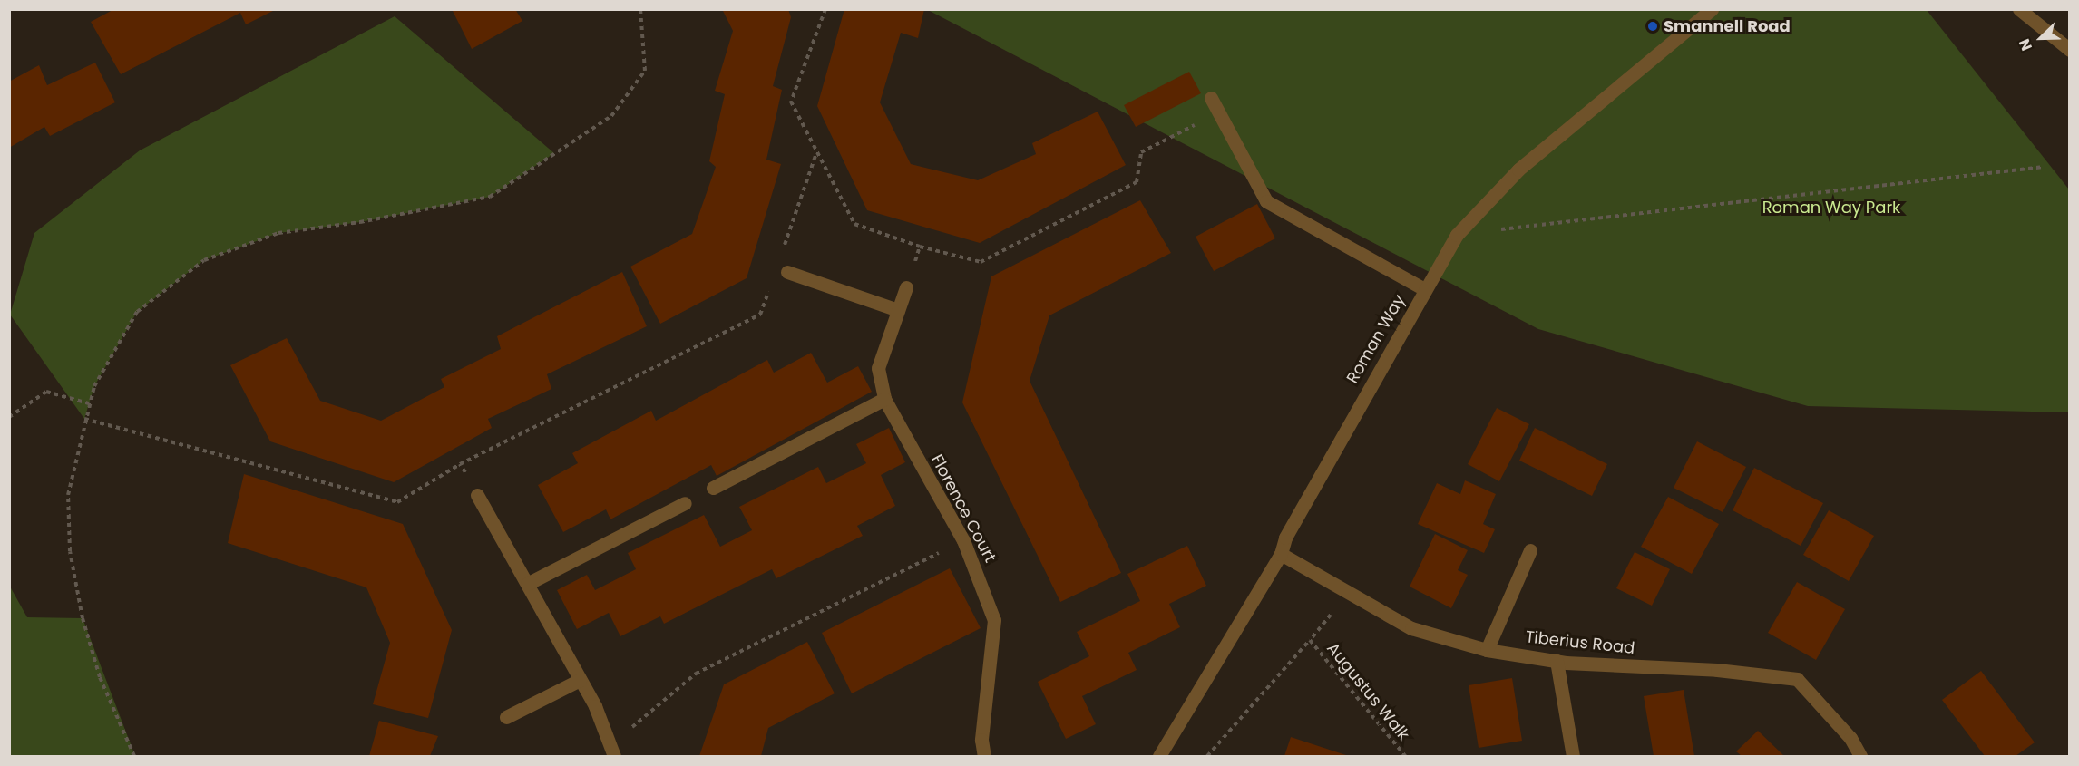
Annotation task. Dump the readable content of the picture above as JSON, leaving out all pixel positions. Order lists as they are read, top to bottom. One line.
{"streets":{"street":["Roman Way","Florence Court","Tiberius Road"],"path":["Augustus Walk"]},"crossings":[["Roman Way","Tiberius Road"],["Tiberius Road","Augustus Walk"]],"parks":["Roman Way Park"],"places":["Smannell Road"],"north":"bottom left"}
